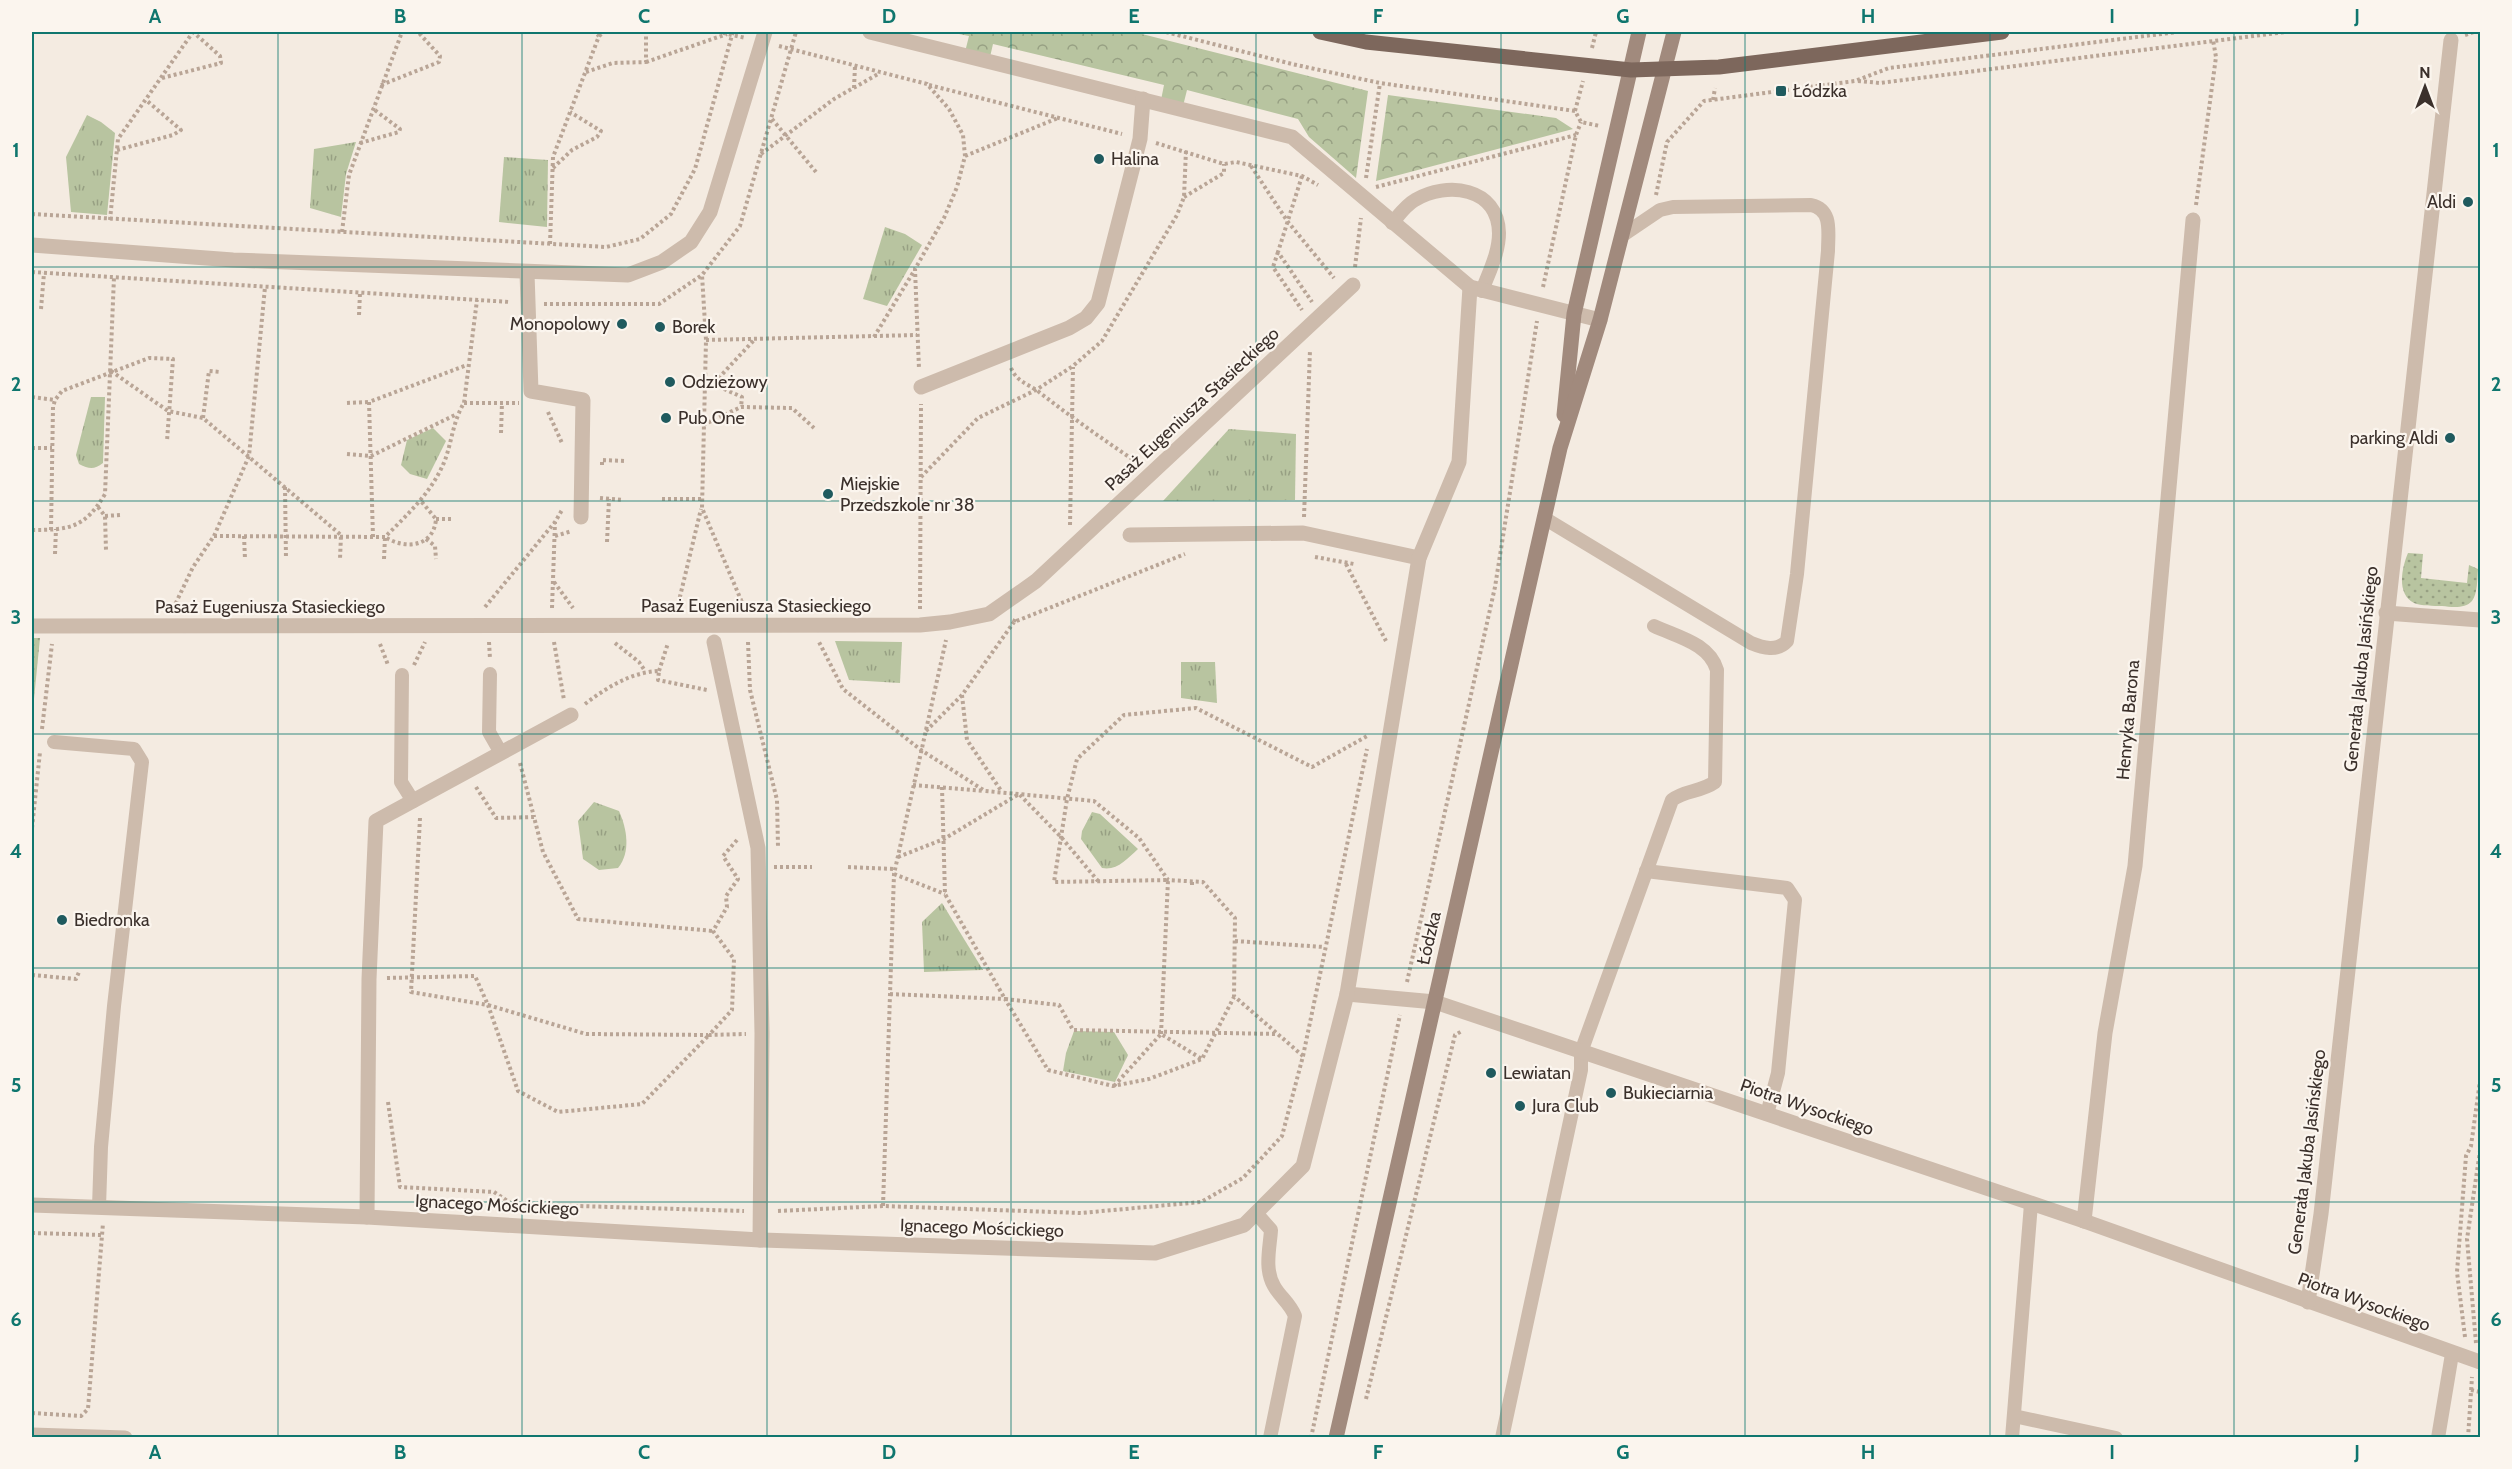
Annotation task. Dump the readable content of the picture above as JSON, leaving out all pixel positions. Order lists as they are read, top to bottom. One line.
{"streets":{"street":["Pasaż Eugeniusza Stasieckiego","Generała Jakuba Jasińskiego","Henryka Barona","Łódzka","Piotra Wysockiego","Ignacego Mościckiego"]},"crossings":[["Generała Jakuba Jasińskiego","Piotra Wysockiego"],["Henryka Barona","Piotra Wysockiego"],["Łódzka","Piotra Wysockiego"]],"places":{"transit":["Łódzka"],"other":["Halina","Aldi","Monopolowy","Borek","Odzieżowy","Pub One","parking Aldi","Miejskie Przedszkole nr 38","Biedronka","Lewiatan","Bukieciarnia","Jura Club"]},"north":"top","grid":{"columns":["A","B","C","D","E","F","G","H","I","J"],"rows":["1","2","3","4","5","6"]}}
